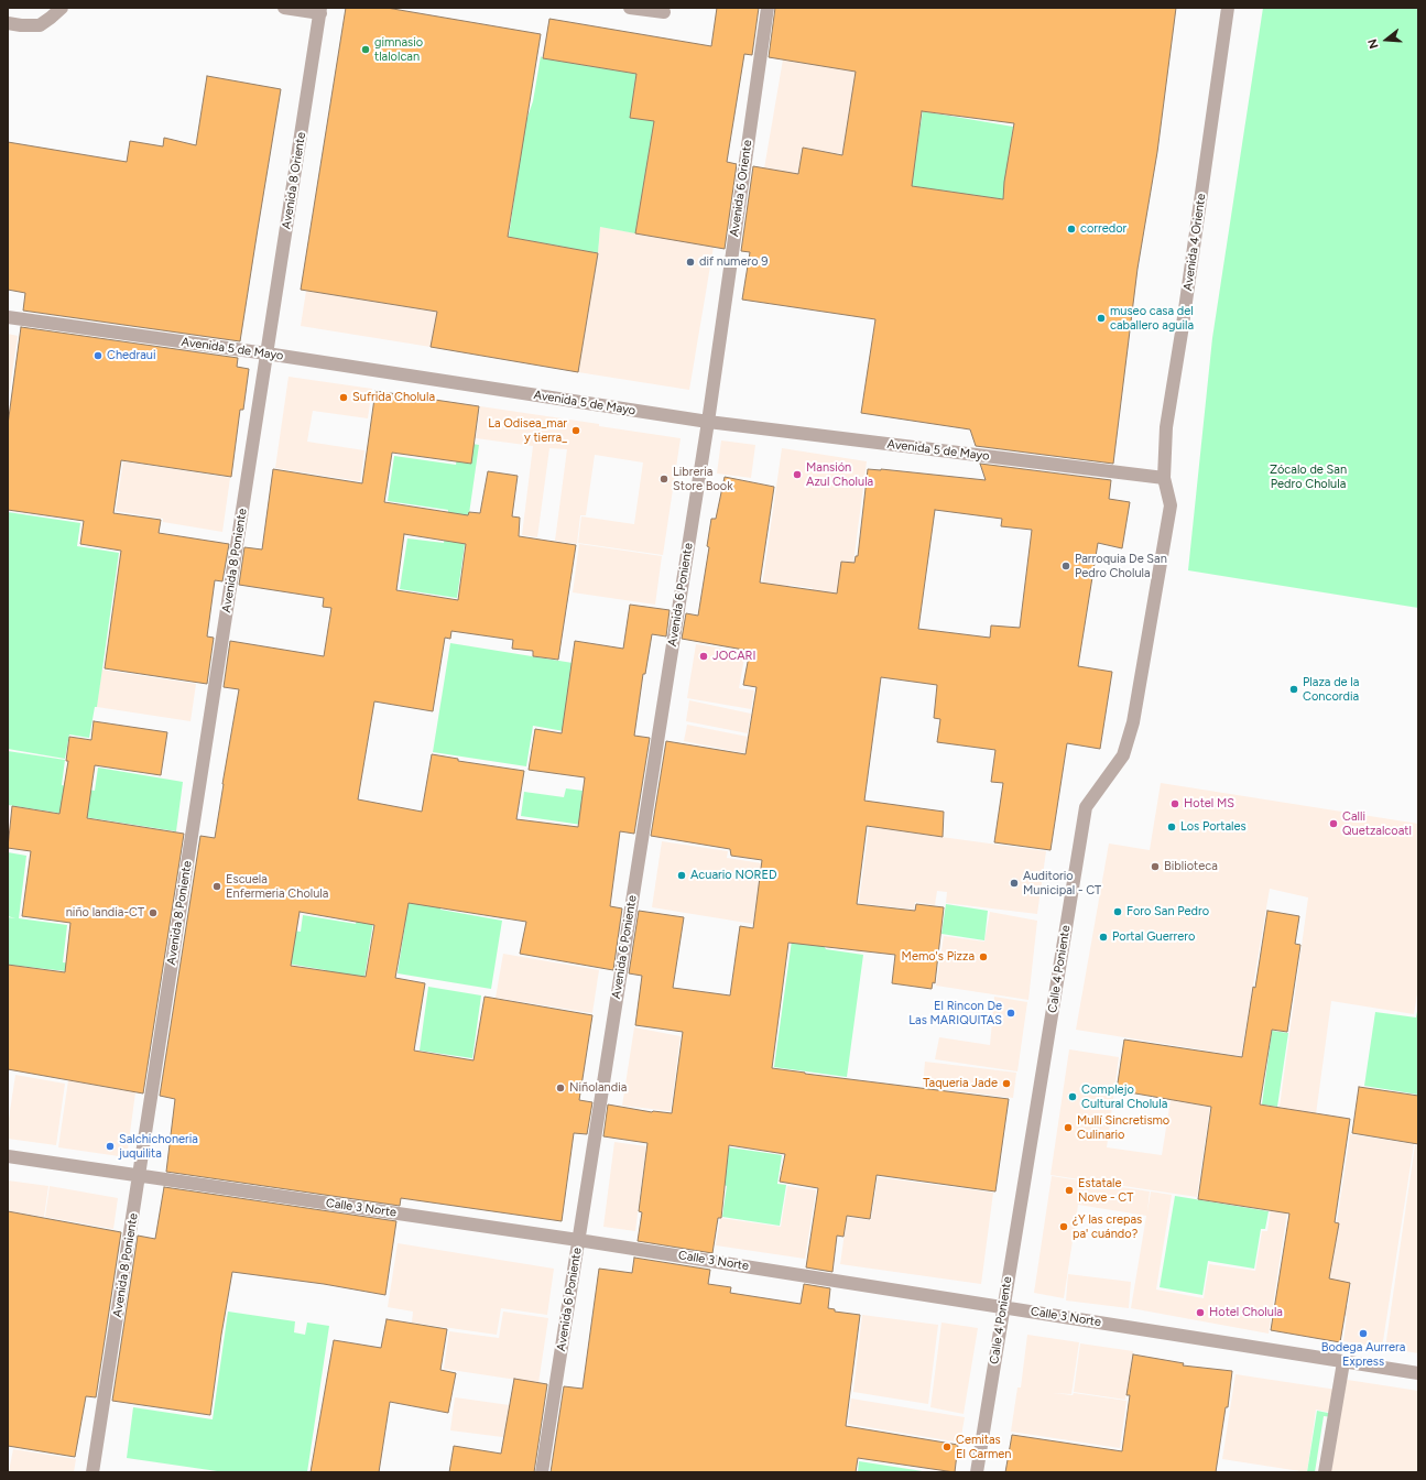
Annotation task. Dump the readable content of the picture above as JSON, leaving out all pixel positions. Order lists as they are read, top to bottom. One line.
{"streets":{"street":["Avenida 8 Oriente","Avenida 6 Oriente","Avenida 4 Oriente","Avenida 5 de Mayo","Avenida 8 Poniente","Avenida 6 Poniente","Calle 4 Poniente","Calle 3 Norte"]},"crossings":[["Avenida 8 Oriente","Avenida 5 de Mayo"],["Avenida 8 Oriente","Avenida 8 Poniente"],["Avenida 6 Oriente","Avenida 5 de Mayo"],["Avenida 6 Oriente","Avenida 6 Poniente"],["Avenida 4 Oriente","Avenida 5 de Mayo"],["Avenida 4 Oriente","Calle 4 Poniente"],["Avenida 5 de Mayo","Avenida 8 Poniente"],["Avenida 5 de Mayo","Avenida 6 Poniente"],["Avenida 5 de Mayo","Calle 4 Poniente"],["Avenida 8 Poniente","Calle 3 Norte"],["Avenida 6 Poniente","Calle 3 Norte"],["Calle 4 Poniente","Calle 3 Norte"]],"parks":["Zócalo de San Pedro Cholula"],"places":["gimnasio tlalolcan","corredor","dif numero 9","museo casa del caballero aguila","Chedraui","Sufrida Cholula","La Odisea_mar y tierra_","Mansión Azul Cholula","Libreria Store Book","Parroquia De San Pedro Cholula","JOCARI","Plaza de la Concordia","Hotel MS","Calli Quetzalcoatl","Los Portales","Biblioteca","Acuario NORED","Auditorio Municipal - CT","Escuela Enfermeria Cholula","Foro San Pedro","niño landia-CT","Portal Guerrero","Memo's Pizza","El Rincon De Las MARIQUITAS","Taqueria Jade","Niñolandia","Complejo Cultural Cholula","Mullí Sincretismo Culinario","Salchichoneria juquilita","Estatale Nove - CT","¿Y las crepas pa' cuándo?","Hotel Cholula","Bodega Aurrera Express","Cemitas El Carmen"],"north":"left"}
